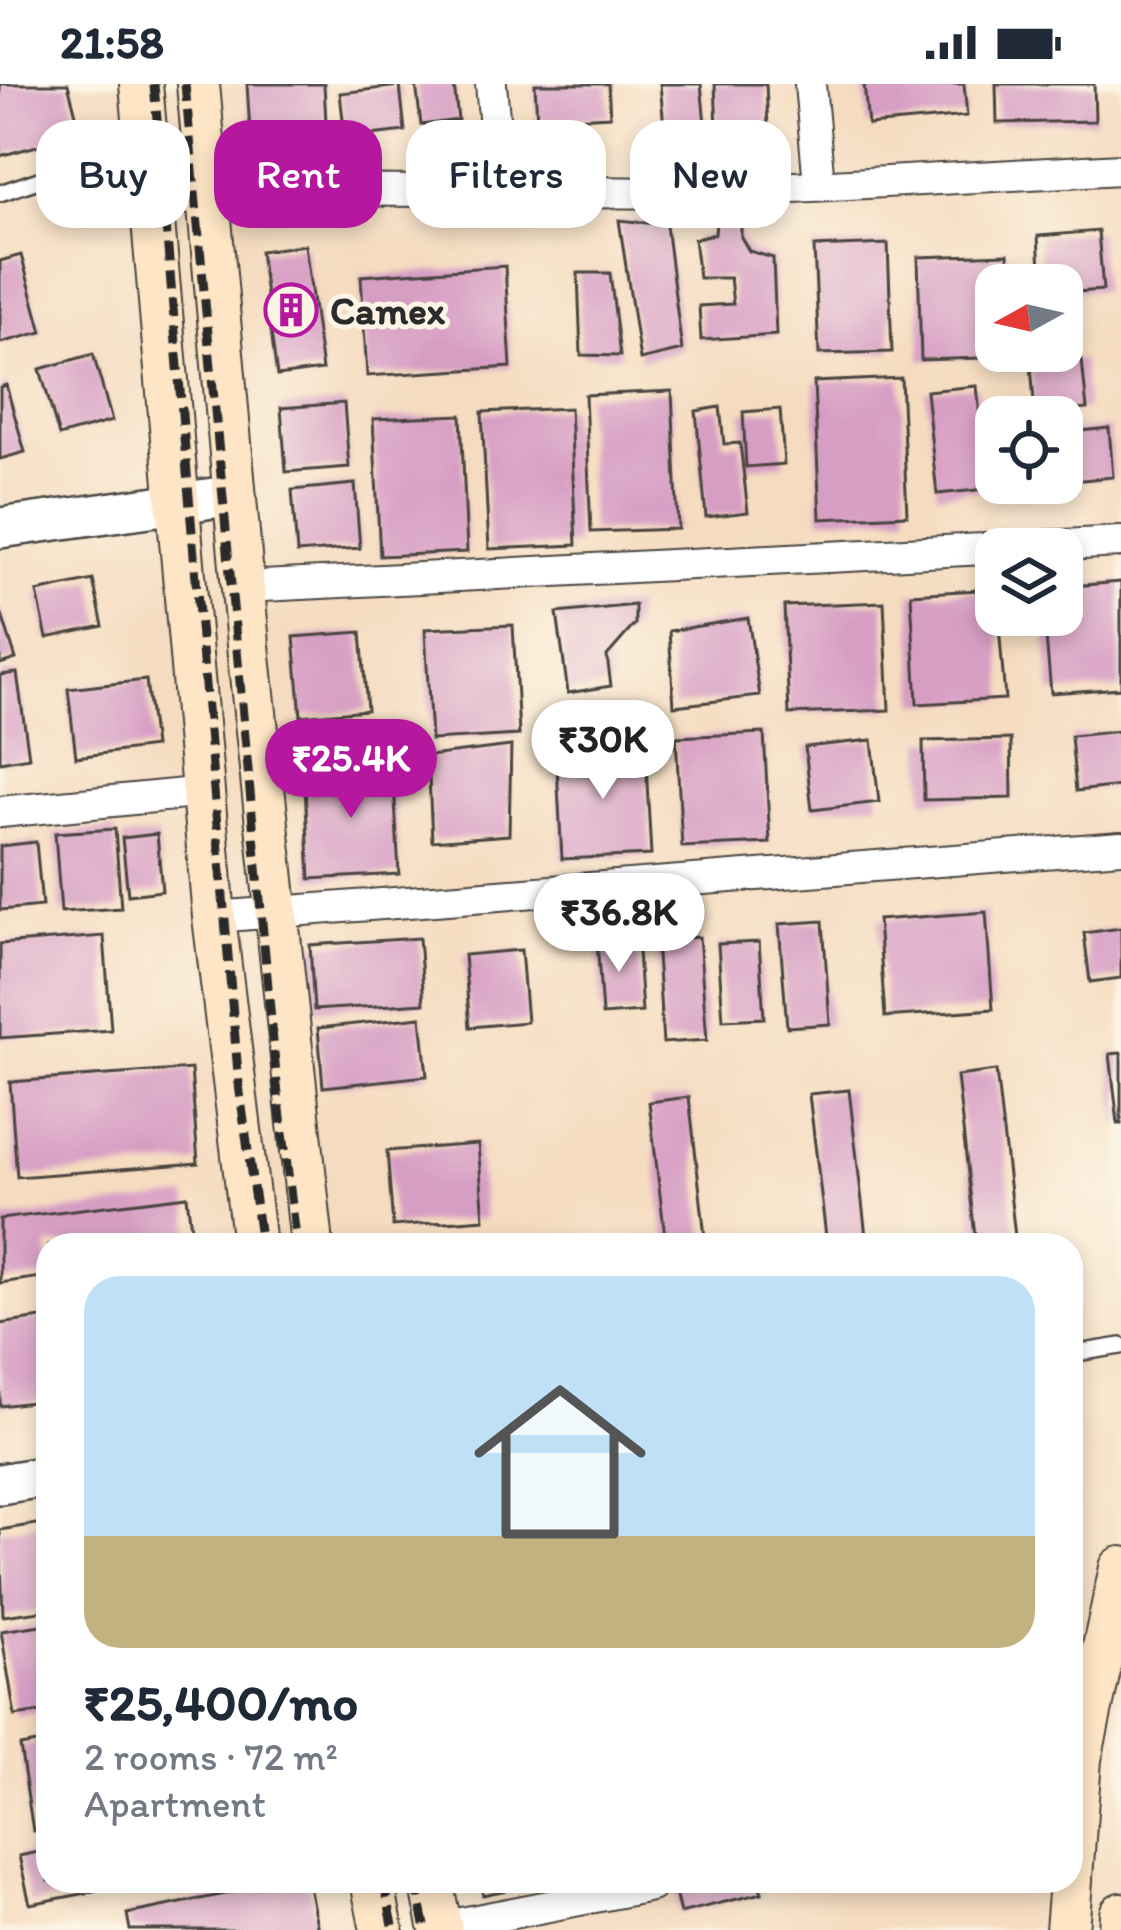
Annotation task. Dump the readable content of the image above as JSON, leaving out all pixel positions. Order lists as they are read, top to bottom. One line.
{"places":{"building":["Camex"]},"north":"left","page":{"status":"21:58","chip":["Buy","Rent","Filters","New"],"price":["₹30K","₹25.4K","₹36.8K"],"list":[{"name":"₹25,400/mo","note":"2 rooms · 72 m² · Apartment"}]}}
